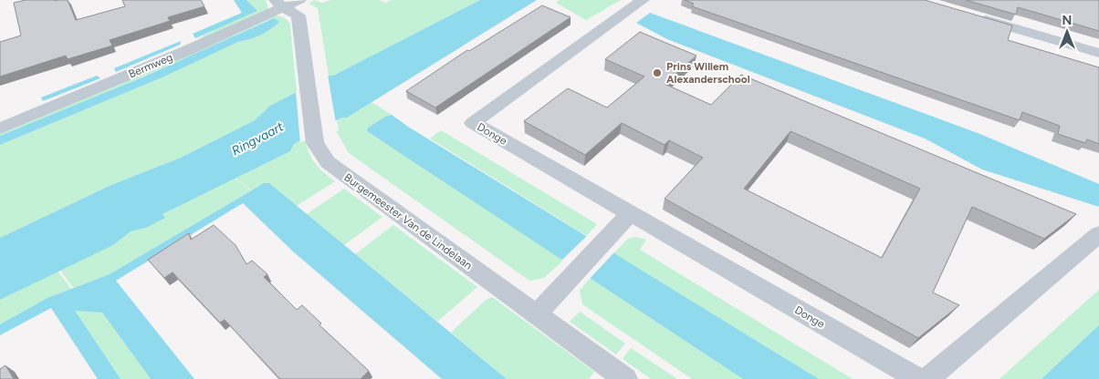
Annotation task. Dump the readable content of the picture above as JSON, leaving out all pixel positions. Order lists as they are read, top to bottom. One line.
{"streets":{"street":["Bermweg","Donge","Burgemeester Van de Lindelaan"]},"crossings":[["Bermweg","Burgemeester Van de Lindelaan"]],"water":["Ringvaart"],"places":["Prins Willem Alexanderschool"],"north":"top"}
